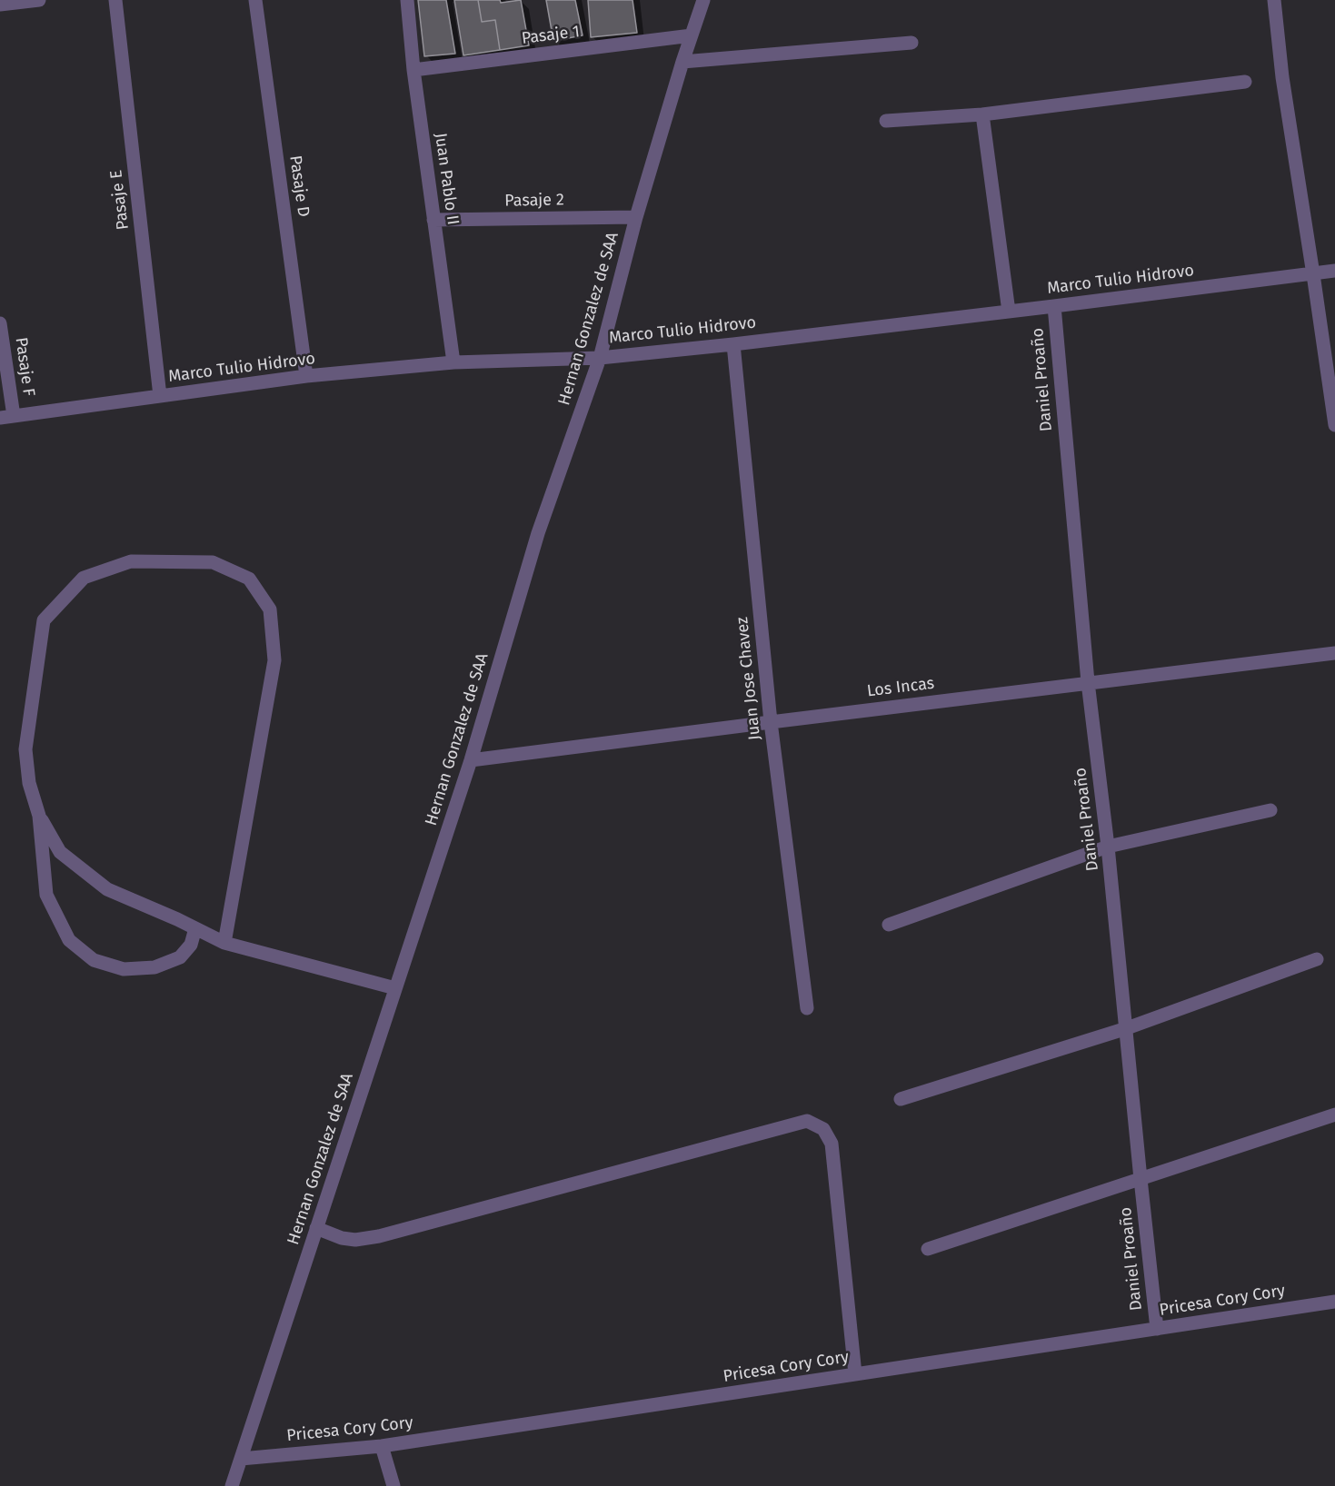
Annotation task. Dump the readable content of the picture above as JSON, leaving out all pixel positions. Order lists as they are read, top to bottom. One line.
{"streets":{"street":["Pasaje 1","Juan Pablo II","Pasaje D","Pasaje E","Pasaje 2","Marco Tulio Hidrovo","Hernan Gonzalez de SAA","Pasaje F","Daniel Proaño","Juan Jose Chavez","Los Incas","Pricesa Cory Cory"]},"crossings":[["Pasaje 1","Juan Pablo II"],["Pasaje 1","Hernan Gonzalez de SAA"],["Juan Pablo II","Pasaje 2"],["Juan Pablo II","Marco Tulio Hidrovo"],["Pasaje D","Marco Tulio Hidrovo"],["Pasaje E","Marco Tulio Hidrovo"],["Pasaje 2","Hernan Gonzalez de SAA"],["Marco Tulio Hidrovo","Hernan Gonzalez de SAA"],["Marco Tulio Hidrovo","Pasaje F"],["Marco Tulio Hidrovo","Daniel Proaño"],["Marco Tulio Hidrovo","Juan Jose Chavez"],["Hernan Gonzalez de SAA","Los Incas"],["Hernan Gonzalez de SAA","Pricesa Cory Cory"],["Daniel Proaño","Los Incas"],["Daniel Proaño","Pricesa Cory Cory"],["Juan Jose Chavez","Los Incas"]]}
